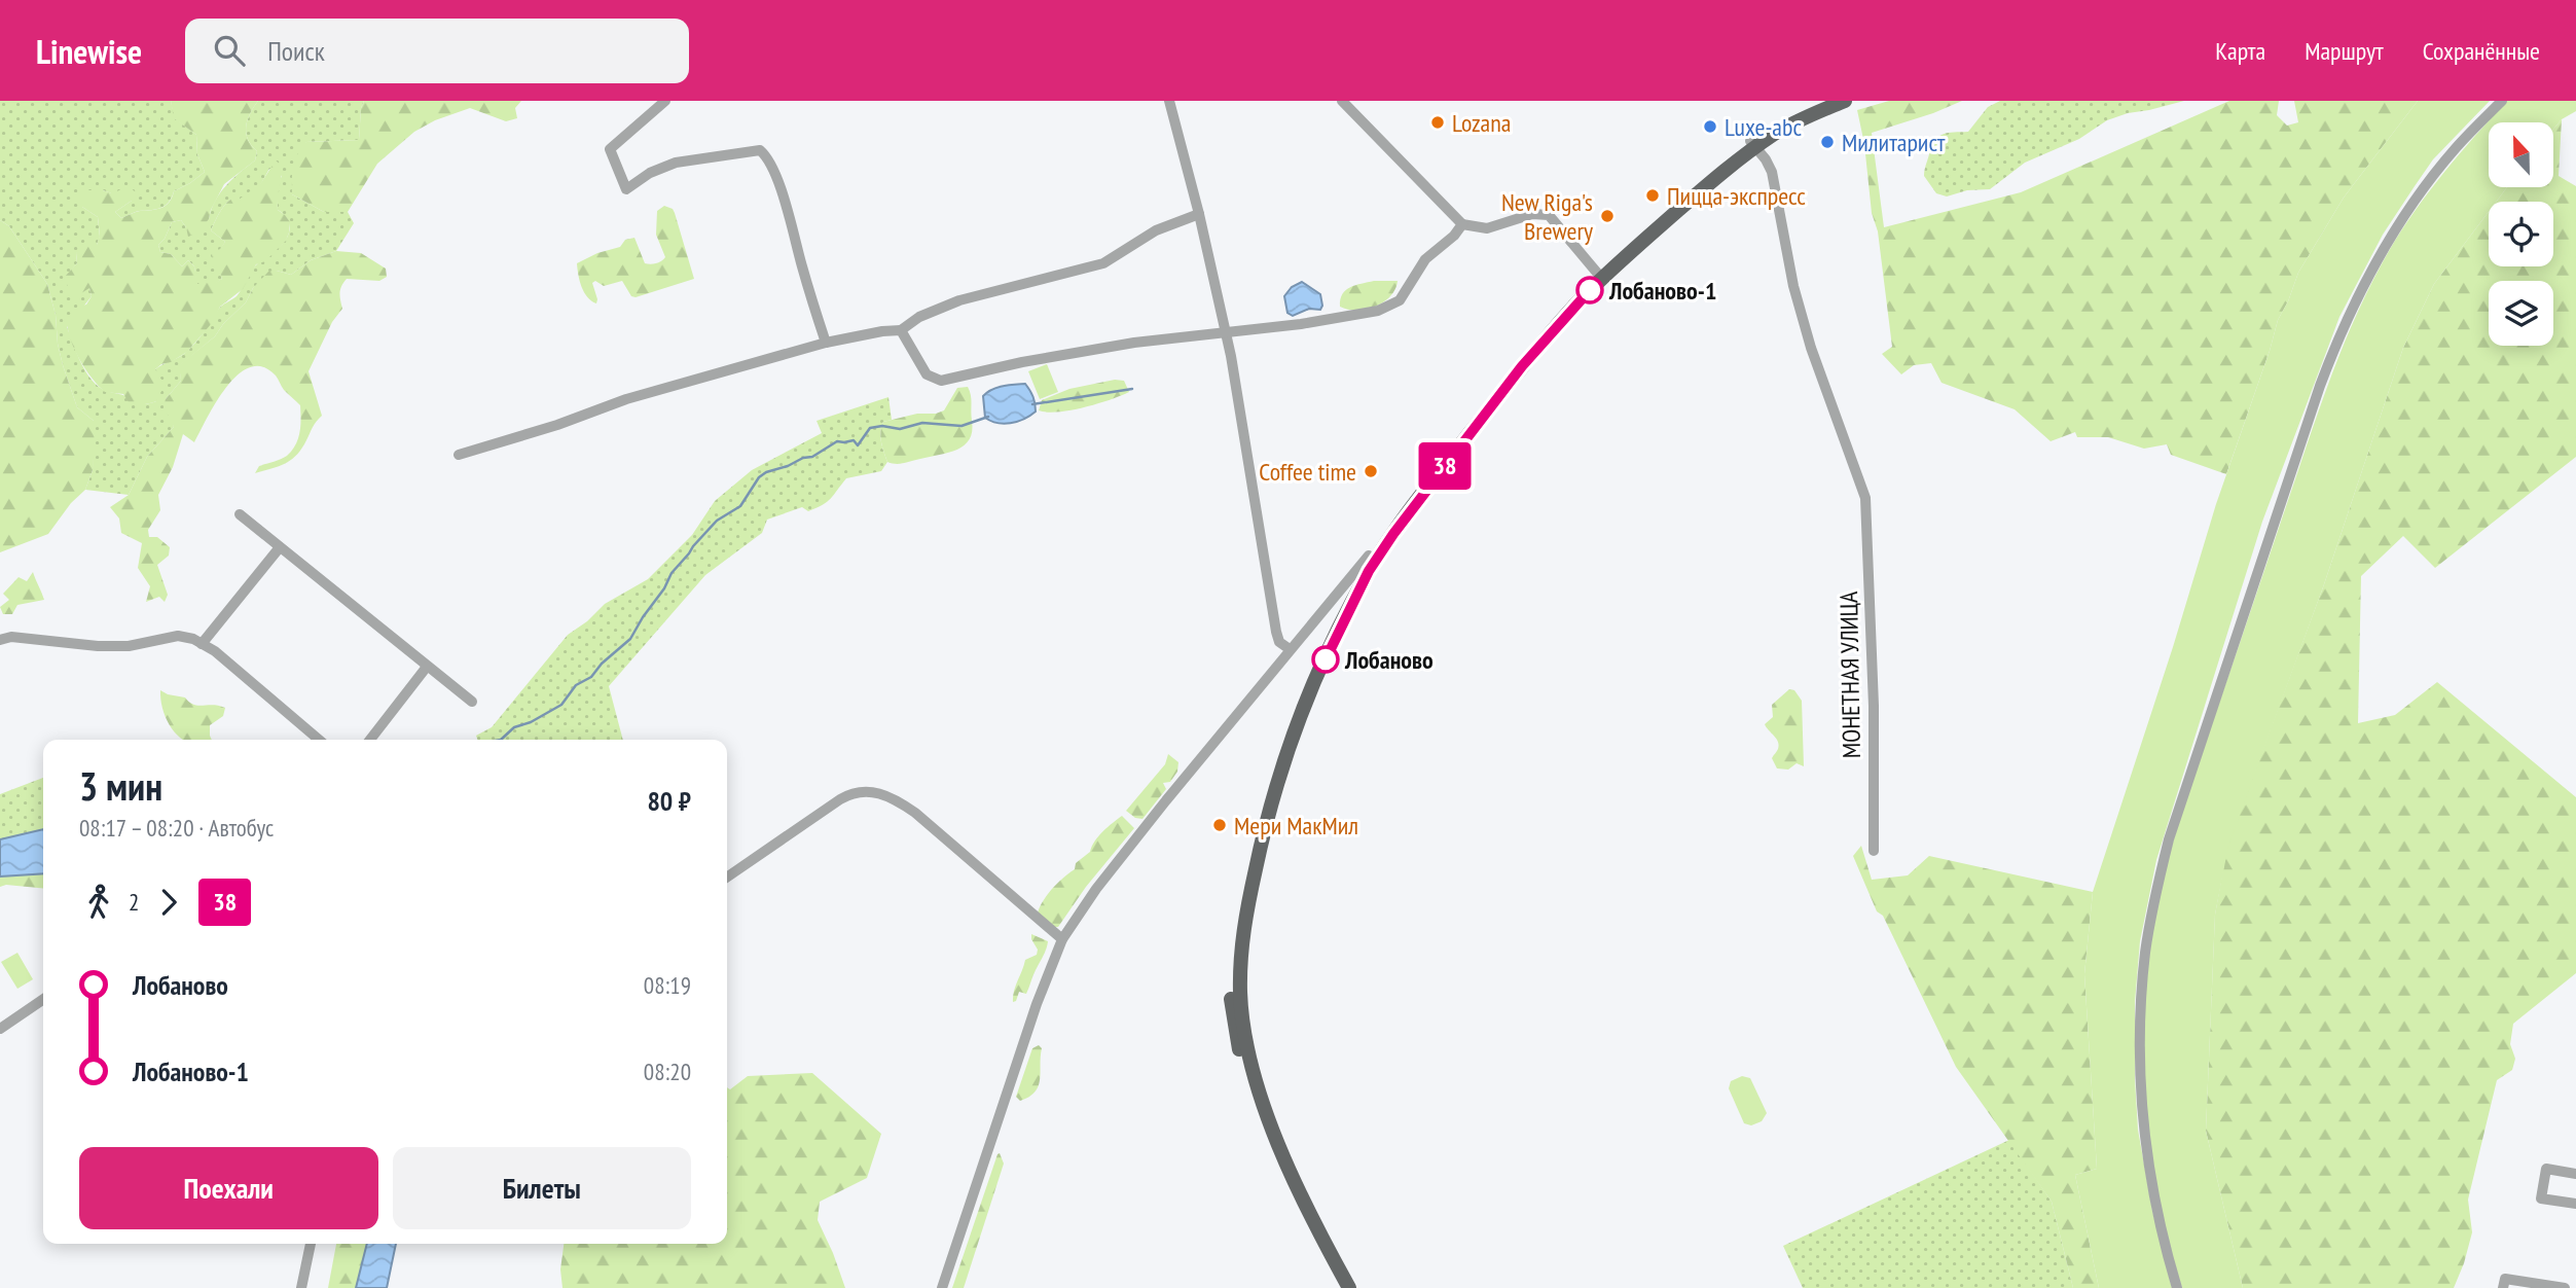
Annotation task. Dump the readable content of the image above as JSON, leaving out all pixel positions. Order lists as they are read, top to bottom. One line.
{"streets":{"street":["МОНЕТНАЯ УЛИЦА"]},"places":["Lozana","Luxe-abc","Милитарист","Пицца-экспресс","New Riga's Brewery","Лобаново-1","Coffee time","Лобаново","Мери МакМил"],"lines":["bus line 38"],"north":"top","page":{"header":"Linewise","search":"Поиск","nav":["Карта","Маршрут","Сохранённые"],"on_map":"38","heading":["3 мин","08:17 – 08:20 · Автобус","80 ₽"],"legs":["2","38"],"list":[{"name":"Лобаново","value":"08:19"},{"name":"Лобаново-1","value":"08:20"}],"buttons":["Поехали","Билеты"]}}
